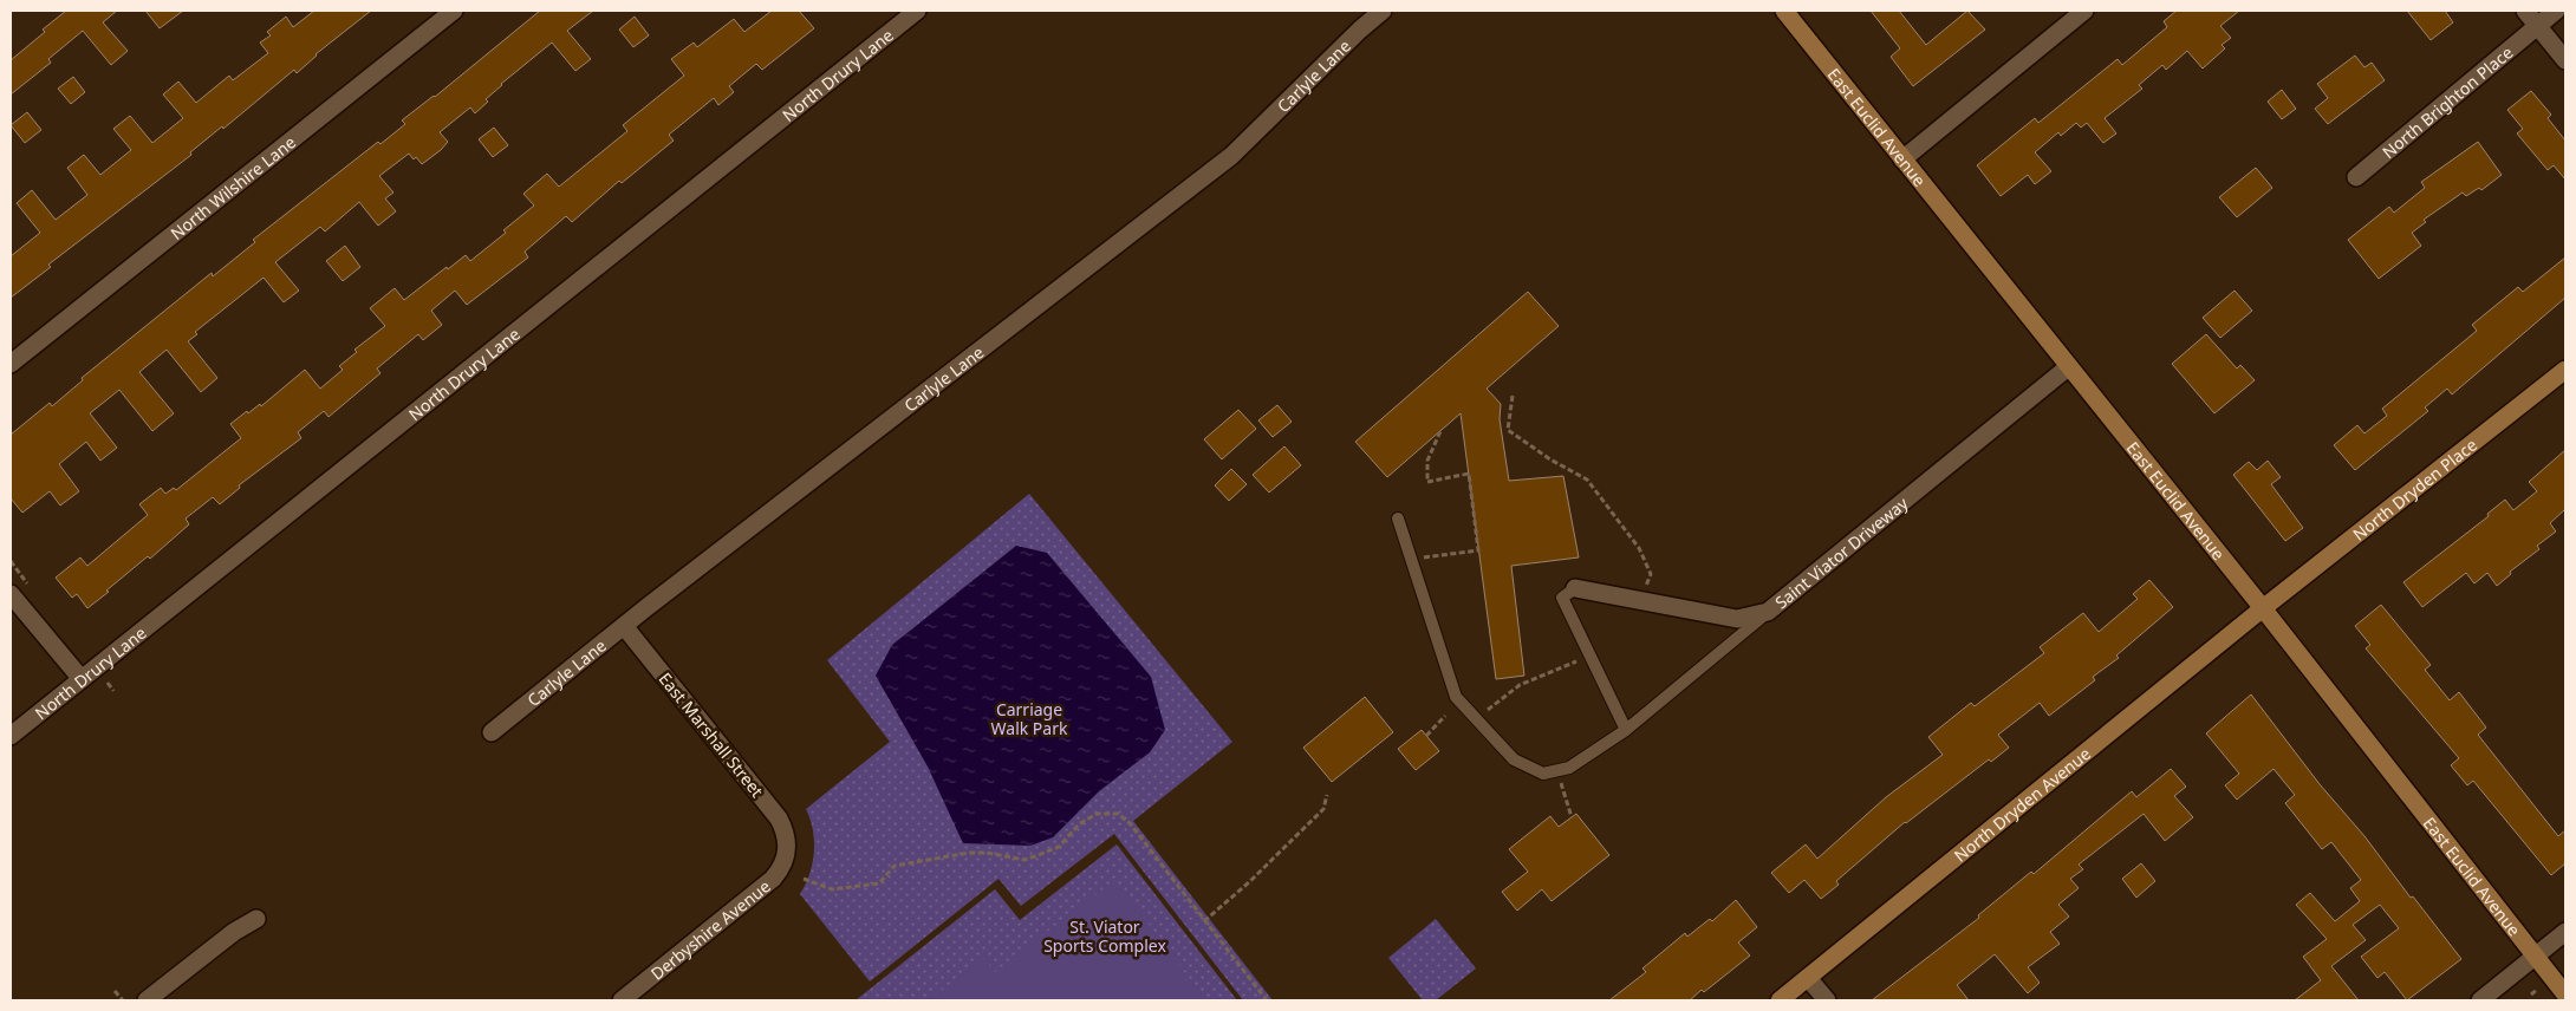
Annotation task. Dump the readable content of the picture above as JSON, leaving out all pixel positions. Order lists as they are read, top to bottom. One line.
{"streets":{"street":["North Drury Lane","Carlyle Lane","North Brighton Place","East Euclid Avenue","North Wilshire Lane","North Dryden Place","Saint Viator Driveway","East Marshall Street","North Dryden Avenue","Derbyshire Avenue"]},"crossings":[["Carlyle Lane","East Marshall Street"],["East Euclid Avenue","North Dryden Place"],["East Euclid Avenue","Saint Viator Driveway"],["East Euclid Avenue","North Dryden Avenue"],["North Dryden Place","North Dryden Avenue"],["East Marshall Street","Derbyshire Avenue"]],"parks":["Carriage Walk Park","St. Viator Sports Complex"]}
